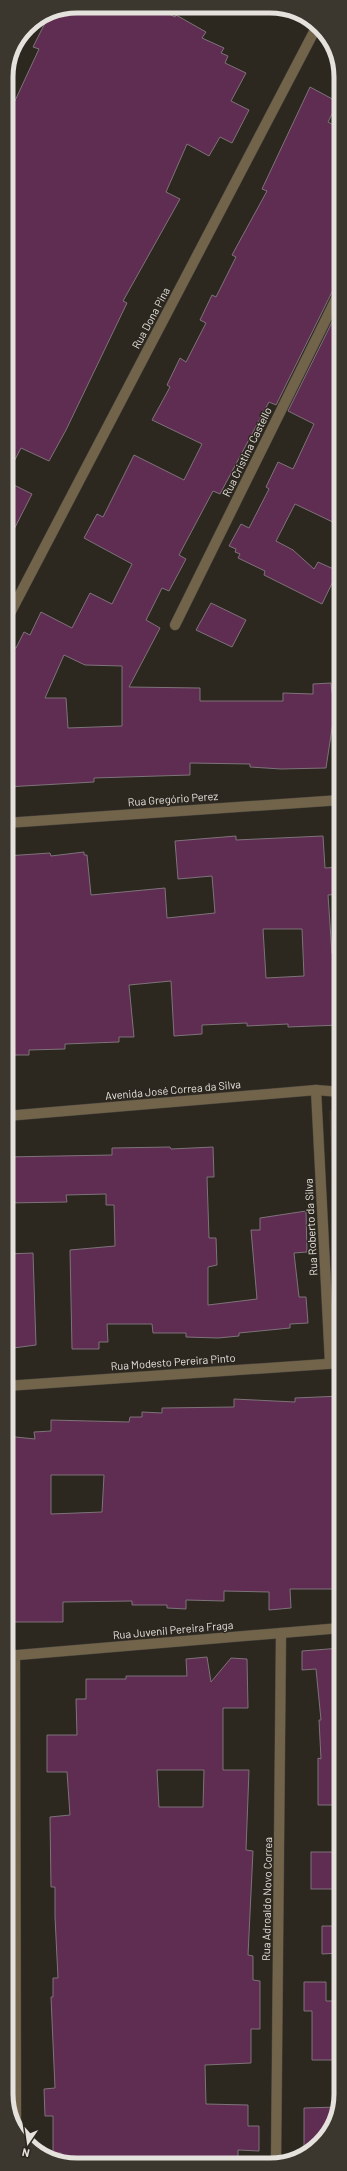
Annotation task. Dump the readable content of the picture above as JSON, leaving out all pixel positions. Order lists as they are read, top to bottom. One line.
{"streets":{"street":["Rua Dona Pina","Rua Cristina Castello","Rua Gregório Perez","Avenida José Correa da Silva","Rua Roberto da Silva","Rua Modesto Pereira Pinto","Rua Juvenil Pereira Fraga","Rua Adroaldo Novo Correa"]},"crossings":[["Avenida José Correa da Silva","Rua Roberto da Silva"],["Rua Roberto da Silva","Rua Modesto Pereira Pinto"],["Rua Juvenil Pereira Fraga","Rua Adroaldo Novo Correa"]],"north":"bottom"}
